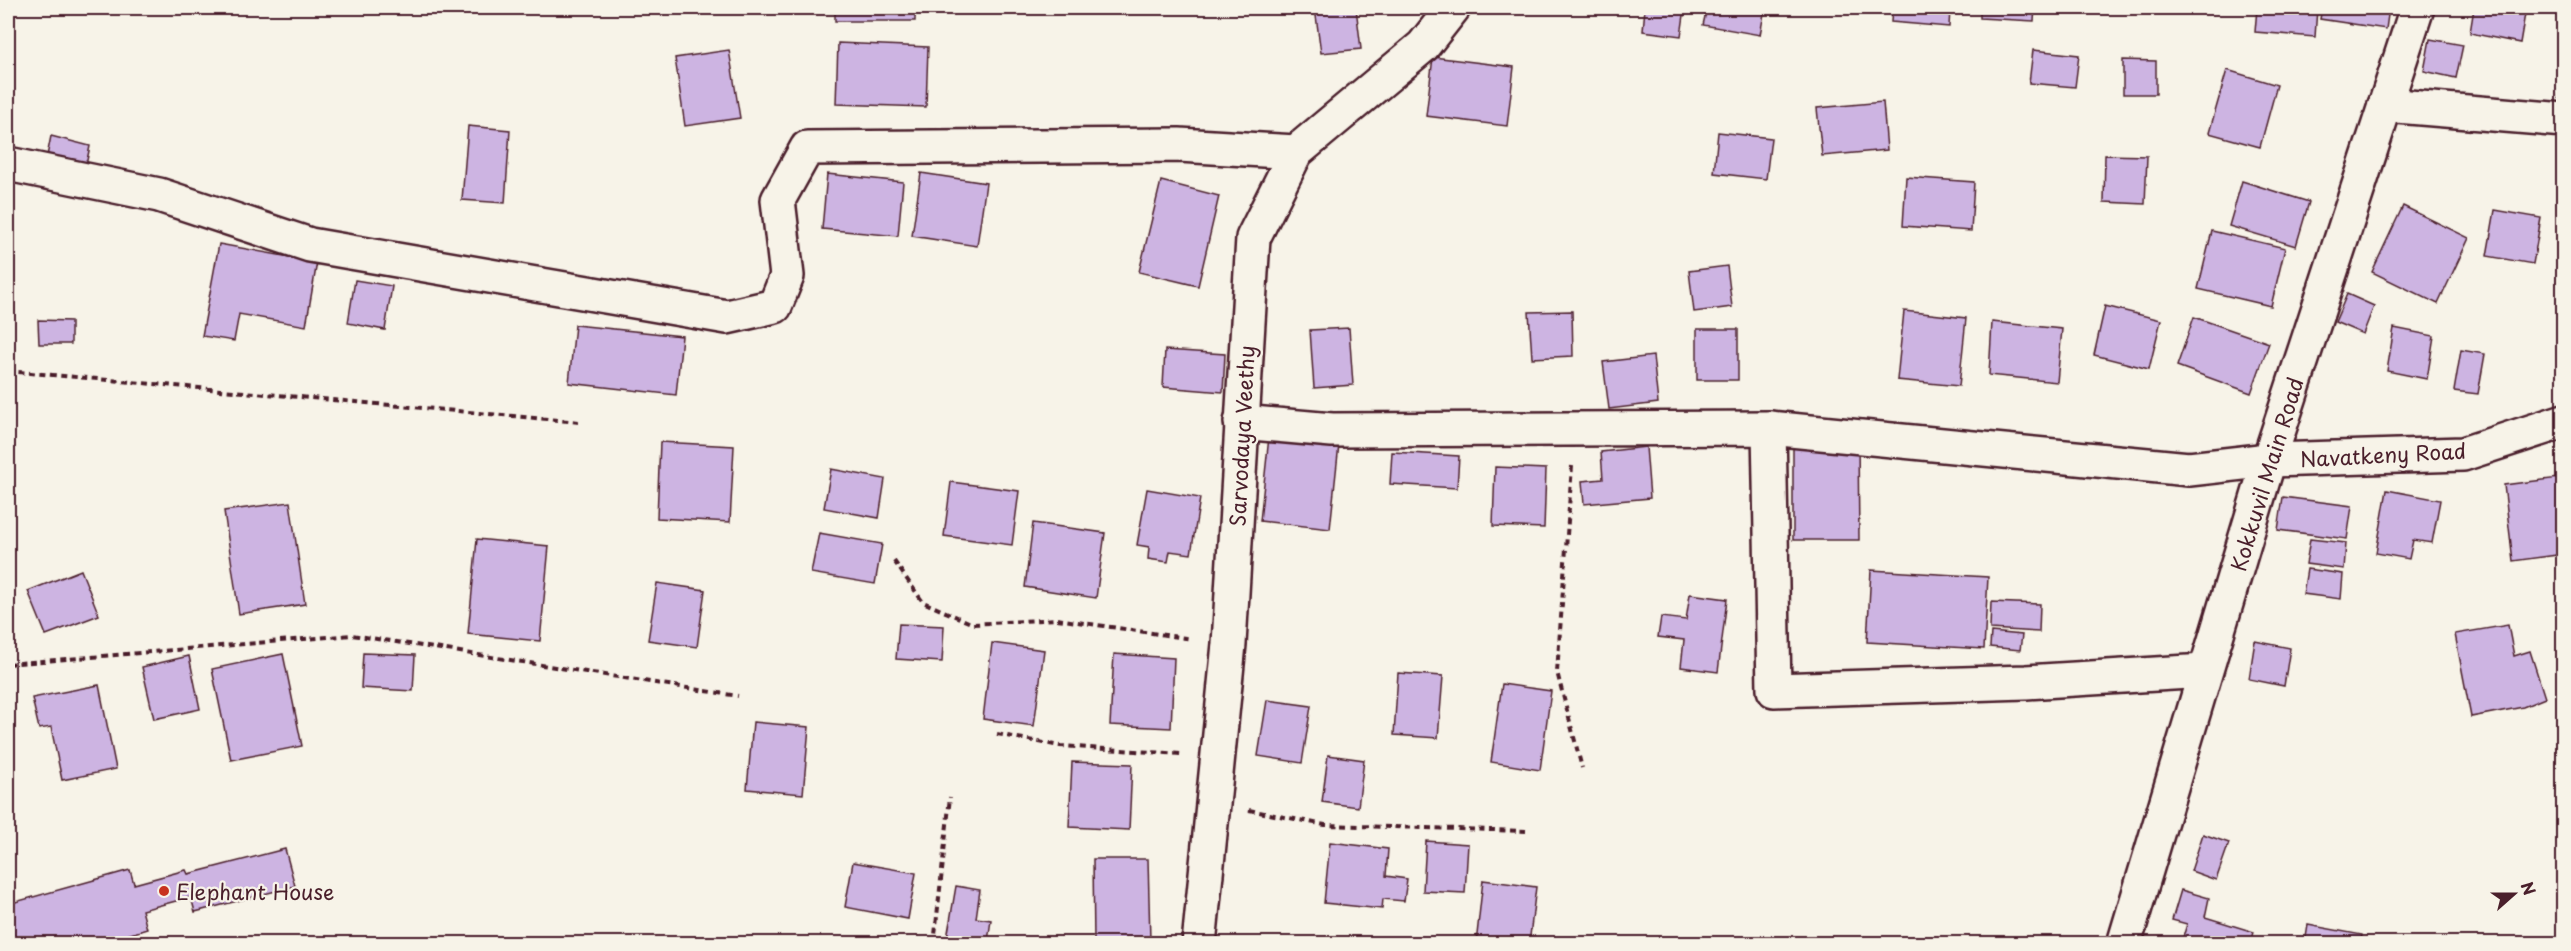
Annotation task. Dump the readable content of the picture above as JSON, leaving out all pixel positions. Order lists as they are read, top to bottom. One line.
{"streets":{"street":["Sarvodaya Veethy","Navatkeny Road","Kokkuvil Main Road"]},"crossings":[["Sarvodaya Veethy","Navatkeny Road"],["Navatkeny Road","Kokkuvil Main Road"]],"places":["Elephant House"],"north":"right"}
